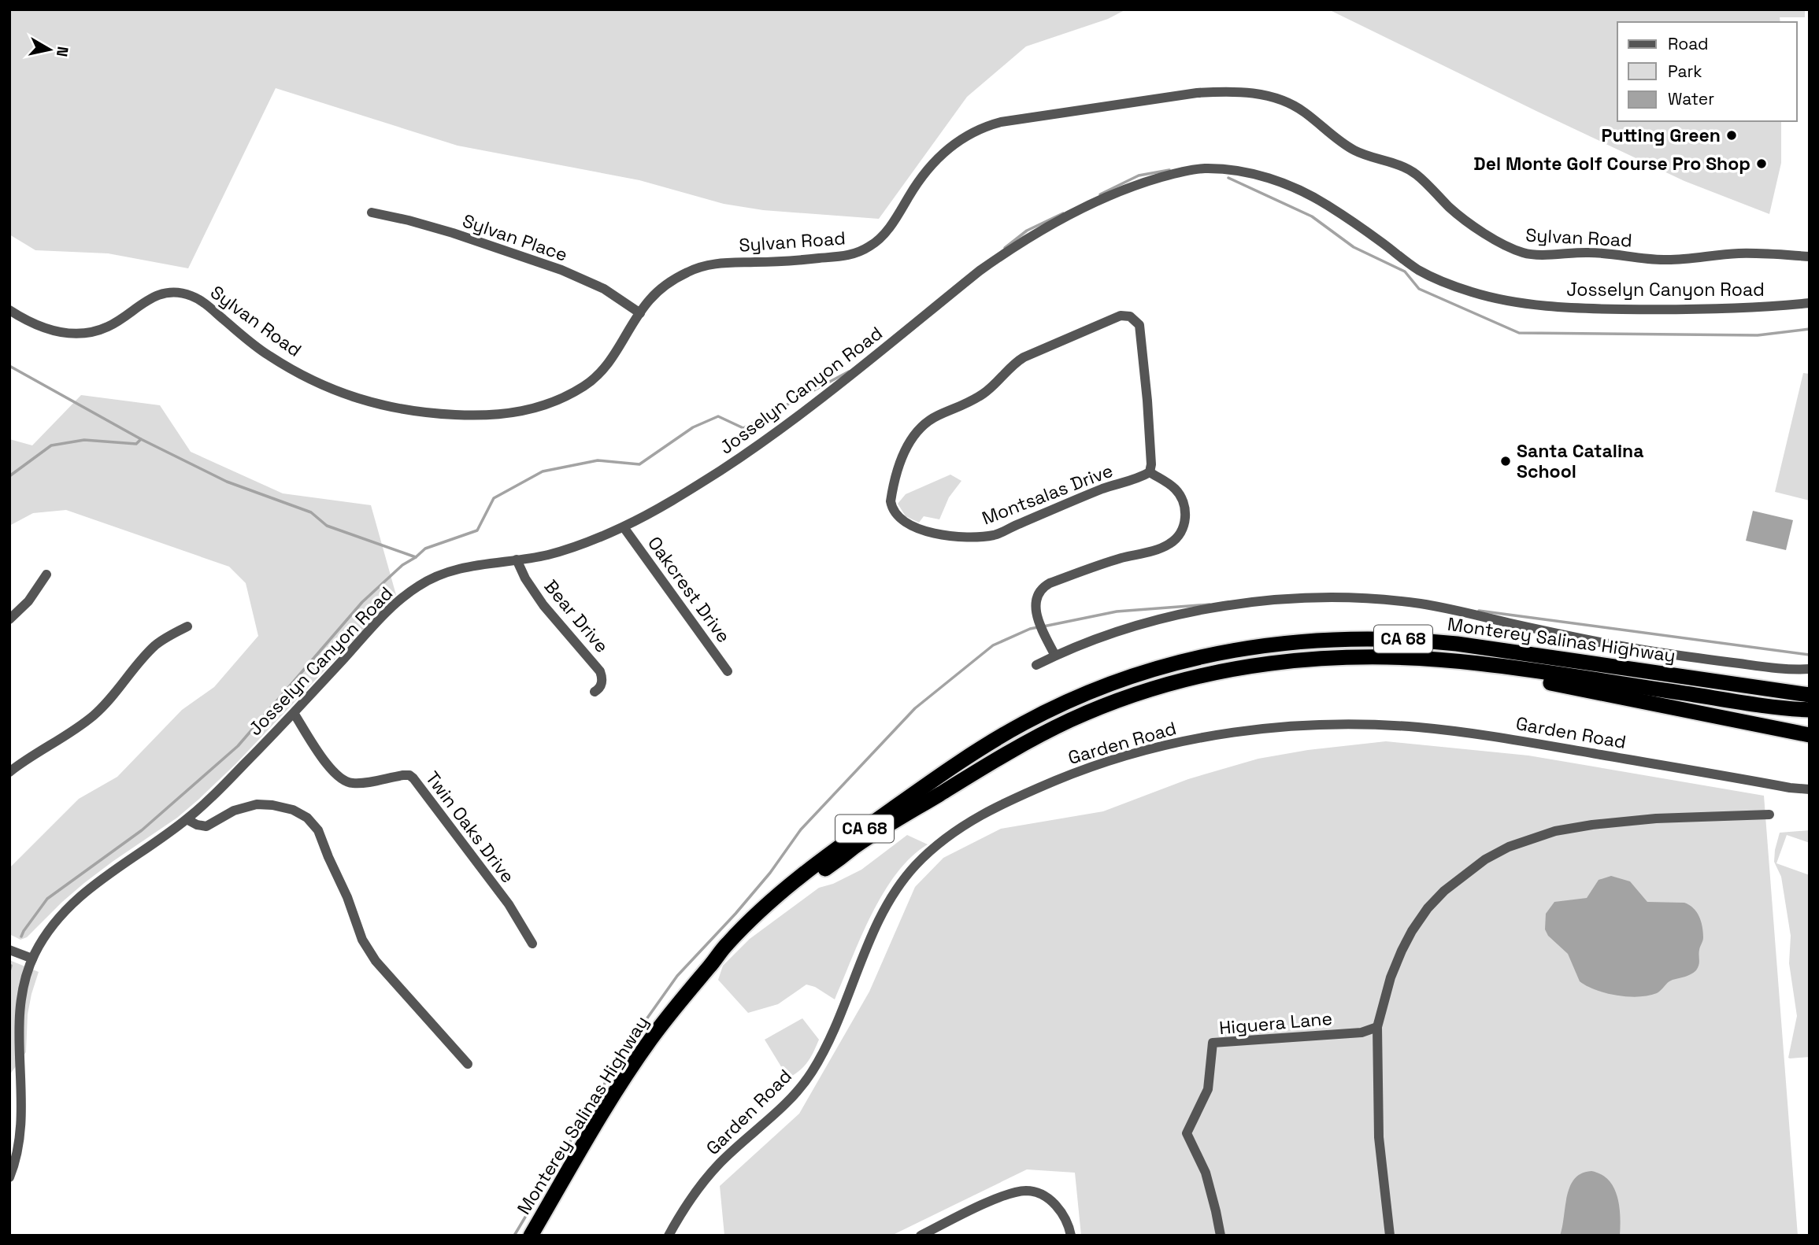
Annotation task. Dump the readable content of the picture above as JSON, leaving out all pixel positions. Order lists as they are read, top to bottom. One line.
{"streets":{"highway":["CA 68","Monterey Salinas Highway"],"street":["Sylvan Place","Sylvan Road","Josselyn Canyon Road","Montsalas Drive","Oakcrest Drive","Bear Drive","Garden Road","Twin Oaks Drive","Higuera Lane"]},"crossings":[["Sylvan Place","Sylvan Road"],["Josselyn Canyon Road","Oakcrest Drive"],["Josselyn Canyon Road","Bear Drive"],["Josselyn Canyon Road","Twin Oaks Drive"],["CA 68","Monterey Salinas Highway"]],"places":["Putting Green","Del Monte Golf Course Pro Shop","Santa Catalina School"],"legend":["Road","Park","Water"],"north":"right"}
